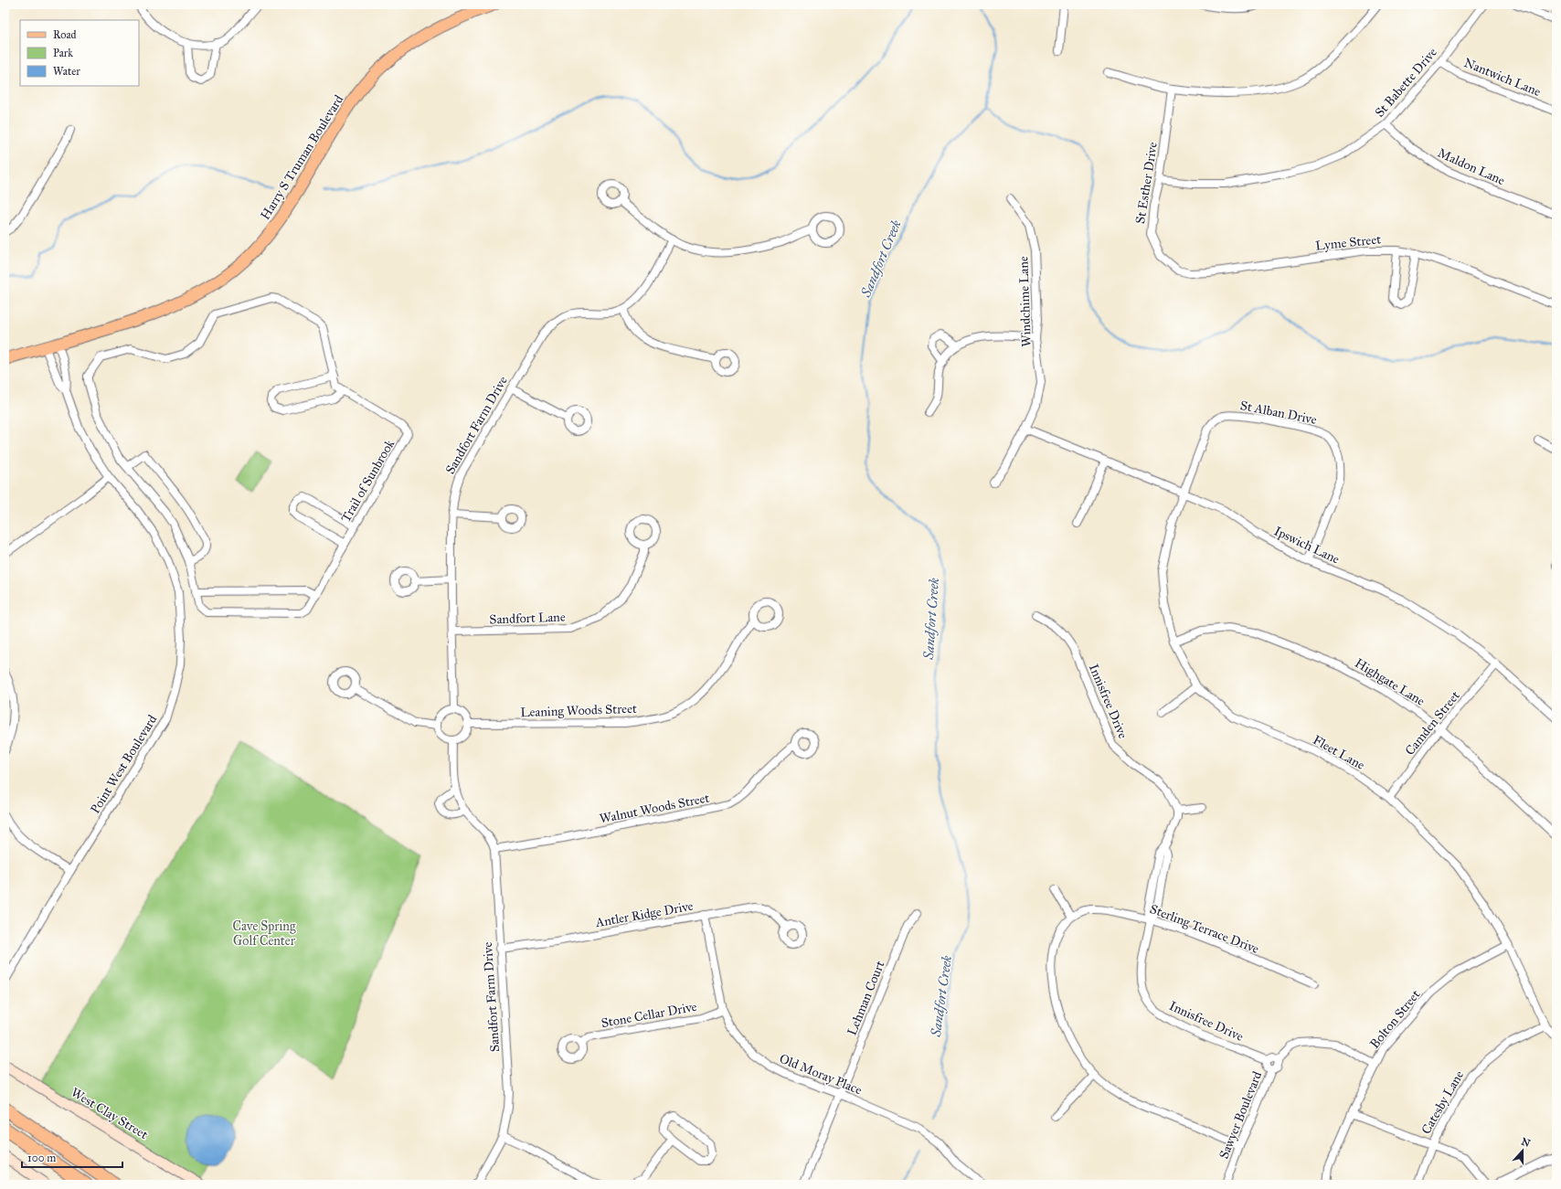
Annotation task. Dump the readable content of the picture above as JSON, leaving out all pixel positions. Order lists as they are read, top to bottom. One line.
{"streets":{"main road":["Harry S Truman Boulevard"],"street":["Nantwich Lane","St Babette Drive","Maldon Lane","St Esther Drive","Lyme Street","Windchime Lane","St Alban Drive","Sandfort Farm Drive","Trail of Sunbrook","Ipswich Lane","Sandfort Lane","Highgate Lane","Innisfree Drive","Leaning Woods Street","Camden Street","Fleet Lane","Point West Boulevard","Walnut Woods Street","Antler Ridge Drive","Sterling Terrace Drive","Lehman Court","Stone Cellar Drive","Bolton Street","Old Moray Place","Catesby Lane","West Clay Street","Sawyer Boulevard"]},"crossings":[["Nantwich Lane","St Babette Drive"],["St Babette Drive","Maldon Lane"],["St Babette Drive","St Esther Drive"],["Harry S Truman Boulevard","Point West Boulevard"],["St Esther Drive","Lyme Street"],["Windchime Lane","Ipswich Lane"],["St Alban Drive","Ipswich Lane"],["St Alban Drive","Fleet Lane"],["Sandfort Farm Drive","Sandfort Lane"],["Sandfort Farm Drive","Leaning Woods Street"],["Sandfort Farm Drive","Walnut Woods Street"],["Sandfort Farm Drive","Antler Ridge Drive"],["Ipswich Lane","Camden Street"],["Ipswich Lane","Fleet Lane"],["Highgate Lane","Camden Street"],["Highgate Lane","Fleet Lane"],["Innisfree Drive","Sterling Terrace Drive"],["Innisfree Drive","Sawyer Boulevard"],["Camden Street","Fleet Lane"],["Fleet Lane","Bolton Street"],["Fleet Lane","Catesby Lane"],["Antler Ridge Drive","Old Moray Place"],["Sterling Terrace Drive","Sawyer Boulevard"],["Lehman Court","Old Moray Place"],["Stone Cellar Drive","Old Moray Place"],["Bolton Street","Sawyer Boulevard"]],"water":["Sandfort Creek"],"parks":["Cave Spring Golf Center"],"legend":["Road","Park","Water"],"scale_bar":"100 m","north":"top"}
